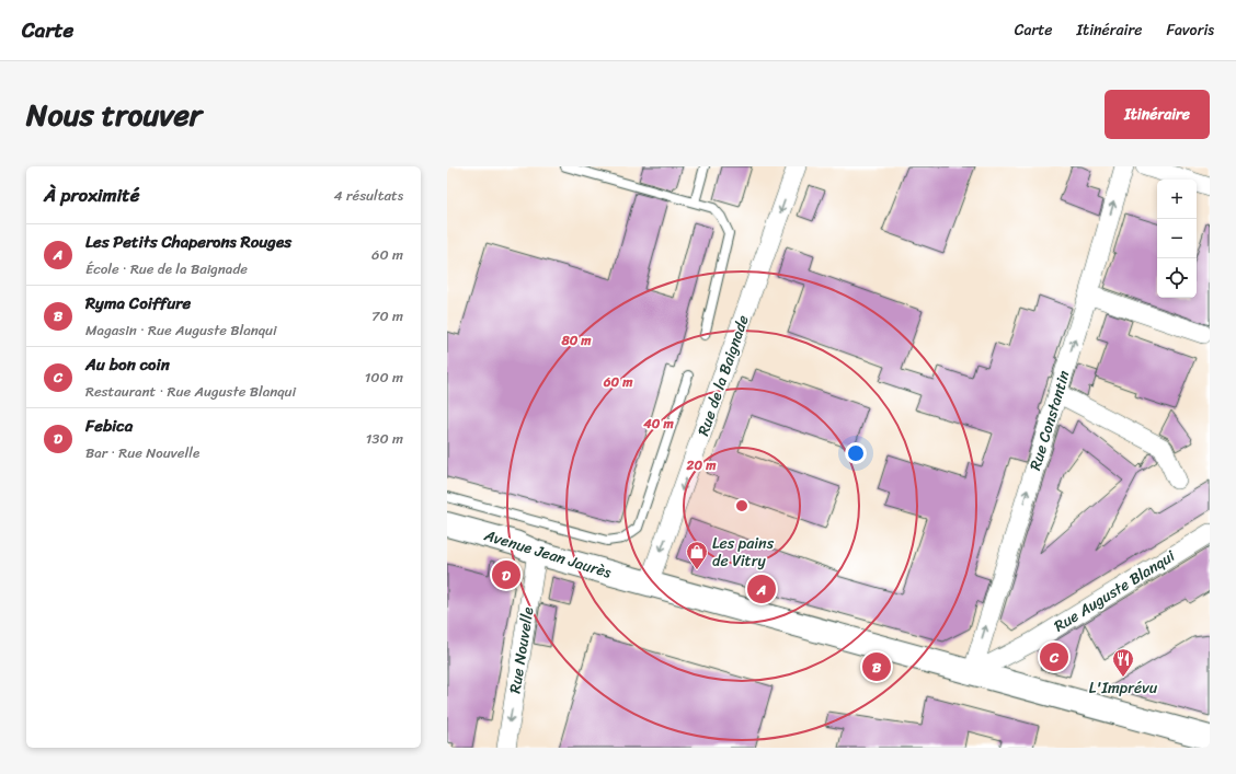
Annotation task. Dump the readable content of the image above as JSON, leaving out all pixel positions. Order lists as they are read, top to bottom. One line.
{"streets":{"main road":["Avenue Jean Jaurès"],"street":["Rue de la Baignade","Rue Constantin","Rue Auguste Blanqui","Rue Nouvelle"]},"crossings":[["Rue de la Baignade","Avenue Jean Jaurès"],["Rue Constantin","Avenue Jean Jaurès"],["Rue Constantin","Rue Auguste Blanqui"],["Avenue Jean Jaurès","Rue Auguste Blanqui"],["Avenue Jean Jaurès","Rue Nouvelle"]],"one_way":["Rue de la Baignade","Rue Constantin","Rue Nouvelle"],"places":{"shop":["Les pains de Vitry"],"restaurant":["L'Imprévu"]},"page":{"header":"Carte","nav":["Carte","Itinéraire","Favoris"],"title":"Nous trouver","buttons":"Itinéraire","heading":["À proximité","4 résultats"],"map_buttons":["+","−"],"list":[{"mark":"A","name":"Les Petits Chaperons Rouges","note":"École · Rue de la Baignade","value":"60 m"},{"mark":"B","name":"Ryma Coiffure","note":"Magasin · Rue Auguste Blanqui","value":"70 m"},{"mark":"C","name":"Au bon coin","note":"Restaurant · Rue Auguste Blanqui","value":"100 m"},{"mark":"D","name":"Febica","note":"Bar · Rue Nouvelle","value":"130 m"}],"pins":["D","A","C","B"]},"rings":["80 m","60 m","40 m","20 m"]}
